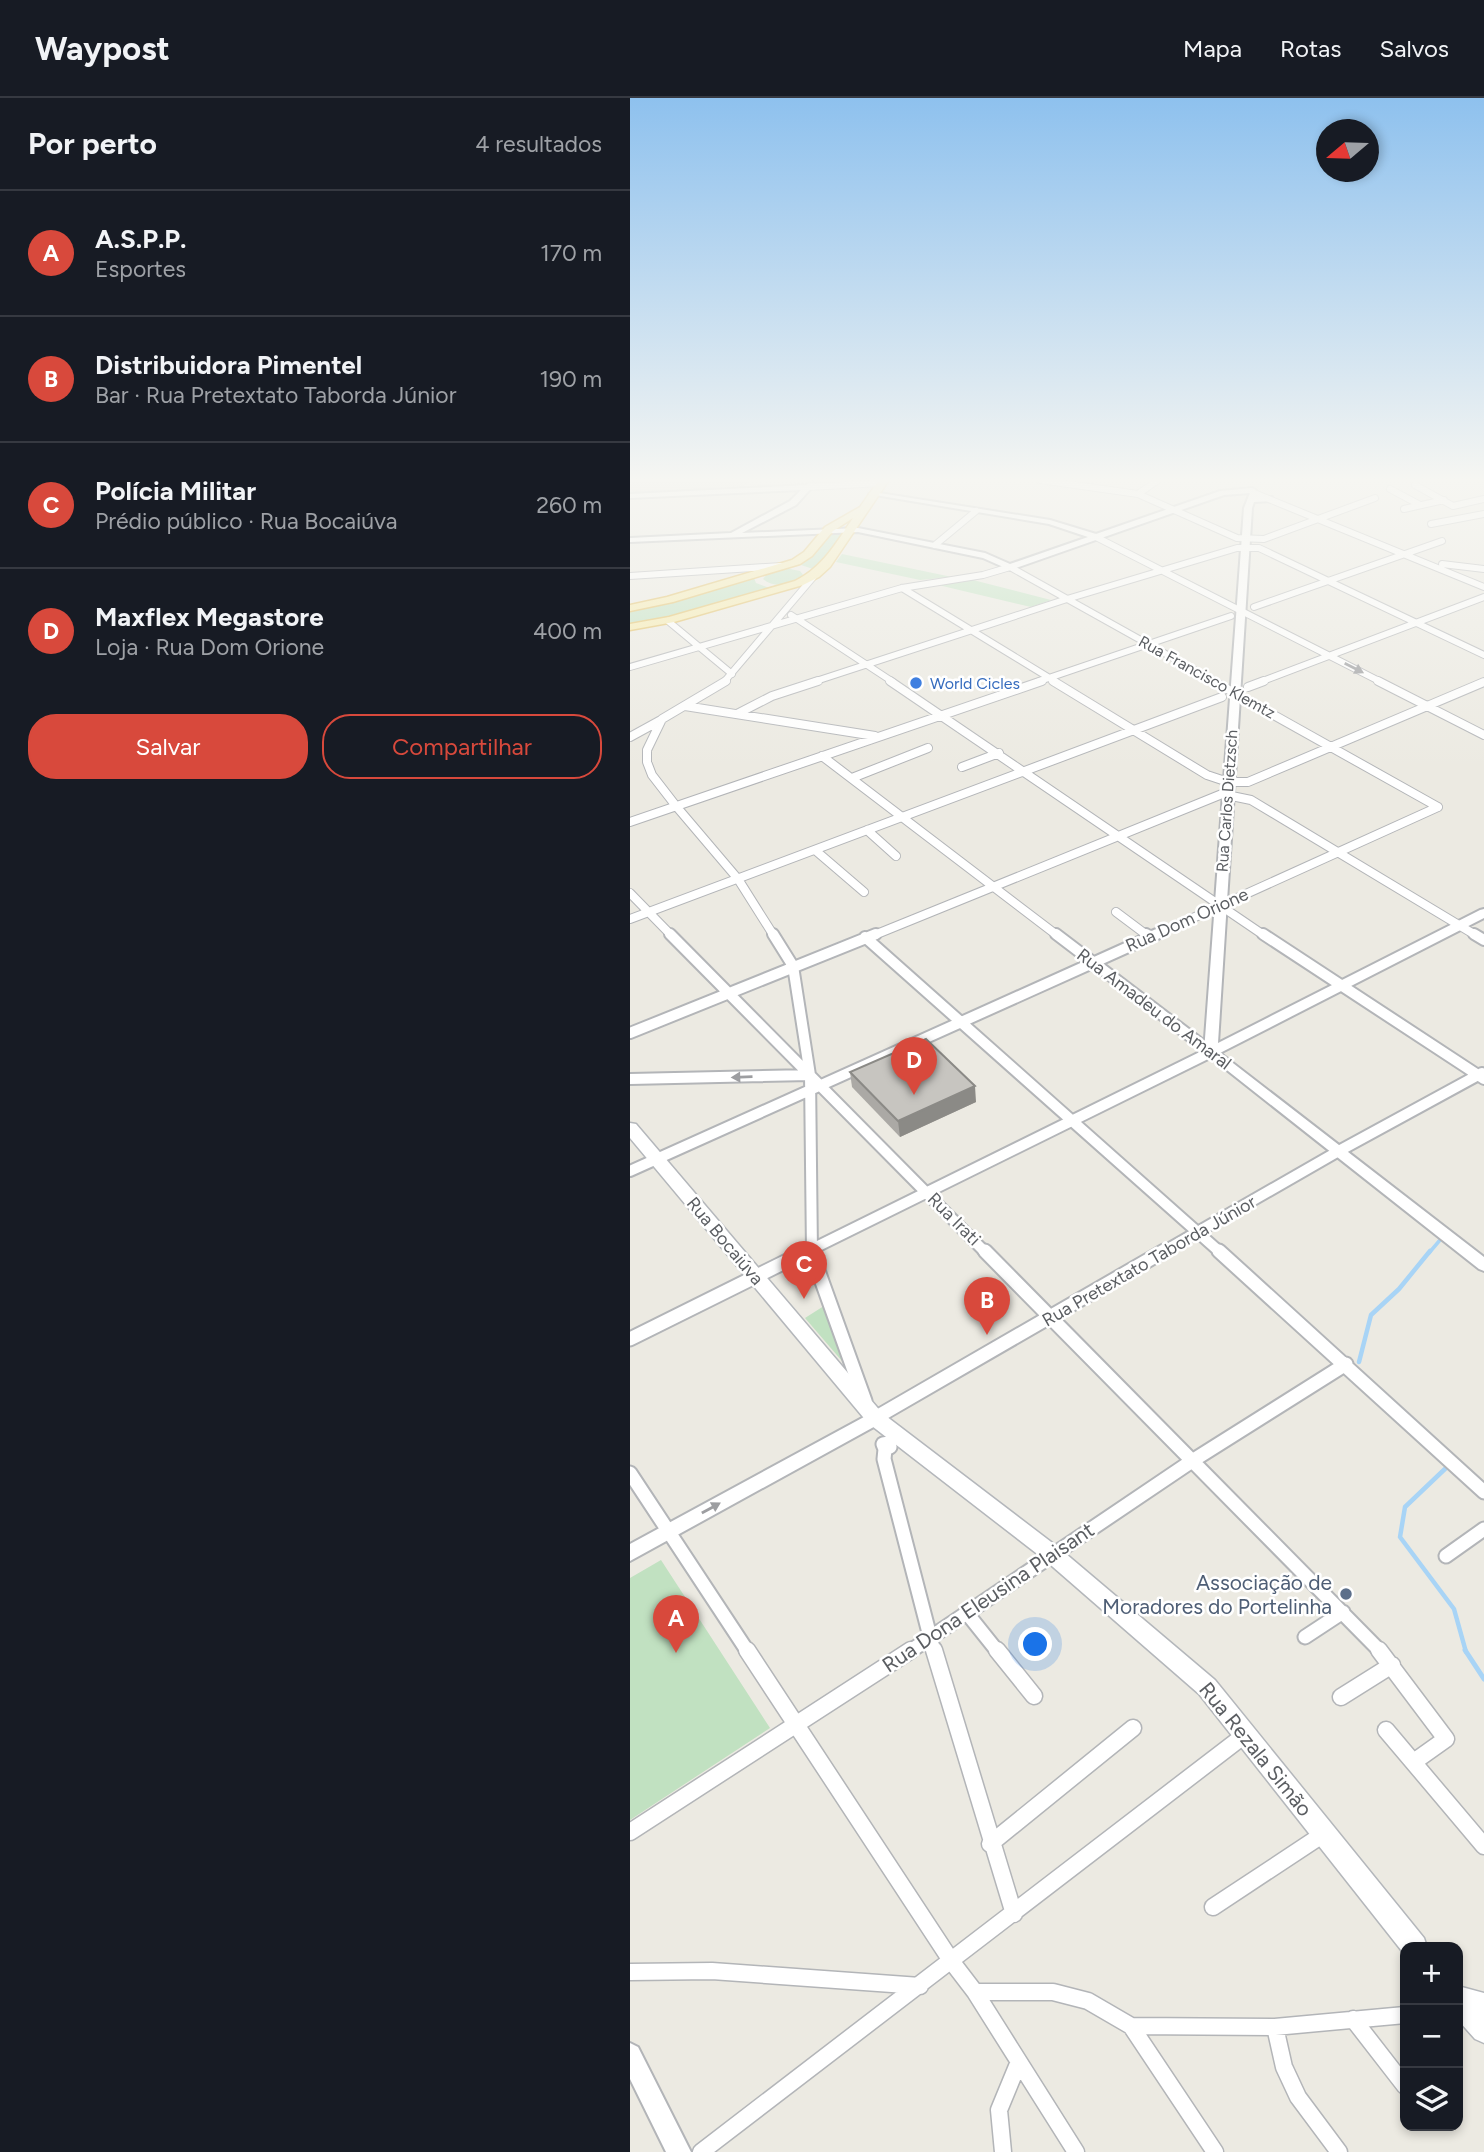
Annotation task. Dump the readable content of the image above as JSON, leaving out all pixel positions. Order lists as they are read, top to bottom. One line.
{"streets":{"main road":["Rua Bocaiúva","Rua Rezala Simão"],"street":["Rua Francisco Klemtz","Rua Carlos Dietzsch","Rua Dom Orione","Rua Amadeu do Amaral","Rua Irati","Rua Pretextato Taborda Júnior","Rua Dona Eleusina Plaisant"]},"crossings":[["Rua Francisco Klemtz","Rua Carlos Dietzsch"],["Rua Francisco Klemtz","Rua Dom Orione"],["Rua Carlos Dietzsch","Rua Dom Orione"],["Rua Carlos Dietzsch","Rua Amadeu do Amaral"],["Rua Dom Orione","Rua Amadeu do Amaral"],["Rua Dom Orione","Rua Irati"],["Rua Dom Orione","Rua Bocaiúva"],["Rua Amadeu do Amaral","Rua Pretextato Taborda Júnior"],["Rua Irati","Rua Pretextato Taborda Júnior"],["Rua Irati","Rua Dona Eleusina Plaisant"],["Rua Bocaiúva","Rua Pretextato Taborda Júnior"],["Rua Bocaiúva","Rua Rezala Simão"],["Rua Pretextato Taborda Júnior","Rua Rezala Simão"],["Rua Dona Eleusina Plaisant","Rua Rezala Simão"]],"places":["World Cicles","Associação de Moradores do Portelinha"],"north":"left","page":{"header":"Waypost","nav":["Mapa","Rotas","Salvos"],"heading":["Por perto","4 resultados"],"list":[{"mark":"A","name":"A.S.P.P.","note":"Esportes","value":"170 m"},{"mark":"B","name":"Distribuidora Pimentel","note":"Bar · Rua Pretextato Taborda Júnior","value":"190 m"},{"mark":"C","name":"Polícia Militar","note":"Prédio público · Rua Bocaiúva","value":"260 m"},{"mark":"D","name":"Maxflex Megastore","note":"Loja · Rua Dom Orione","value":"400 m"}],"buttons":["Salvar","Compartilhar"],"pins":["D","C","B","A"],"map_buttons":["+","−"]}}
